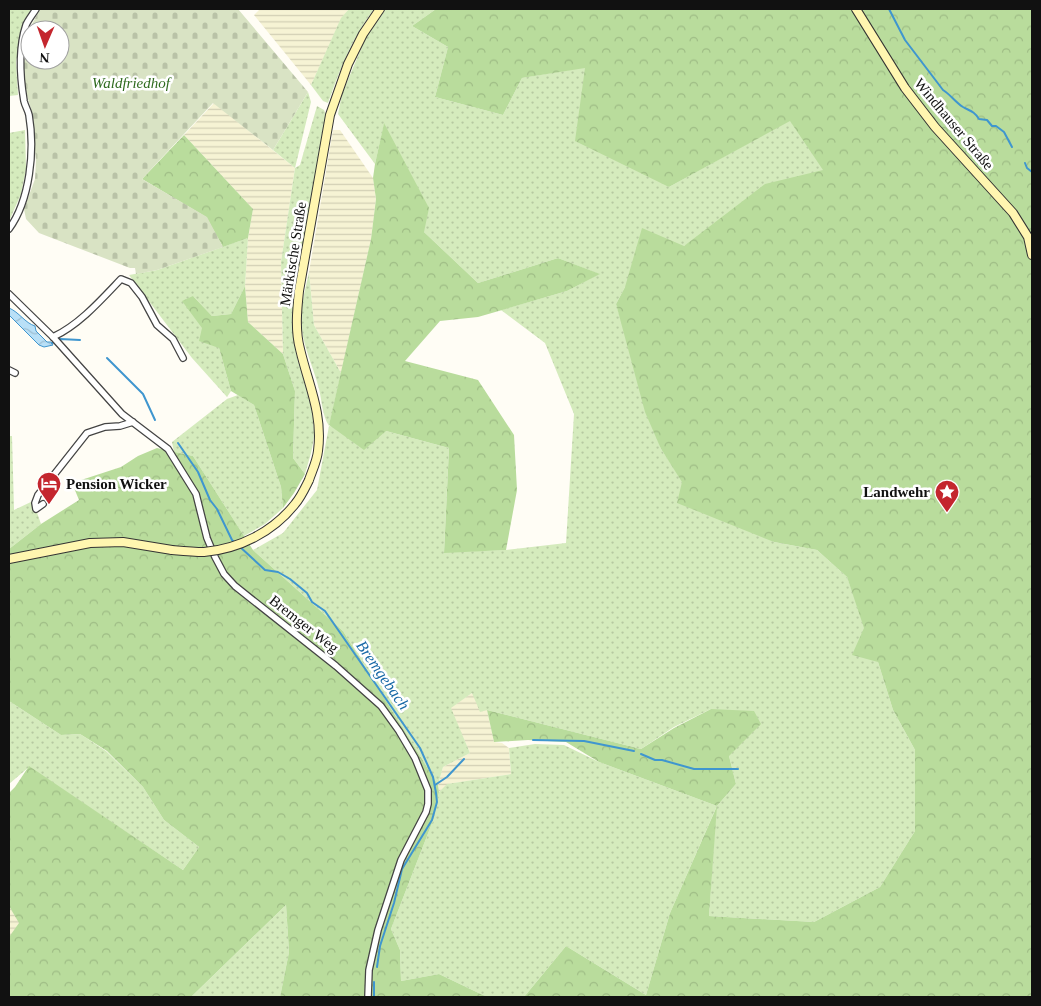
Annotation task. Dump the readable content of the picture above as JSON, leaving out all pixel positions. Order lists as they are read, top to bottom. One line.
{"streets":{"main road":["Windhauser Straße","Märkische Straße"],"street":["Bremger Weg"]},"water":["Bremgebach"],"parks":["Waldfriedhof"],"places":{"hotel":["Pension Wicker"],"place":["Landwehr"]},"north":"bottom"}
